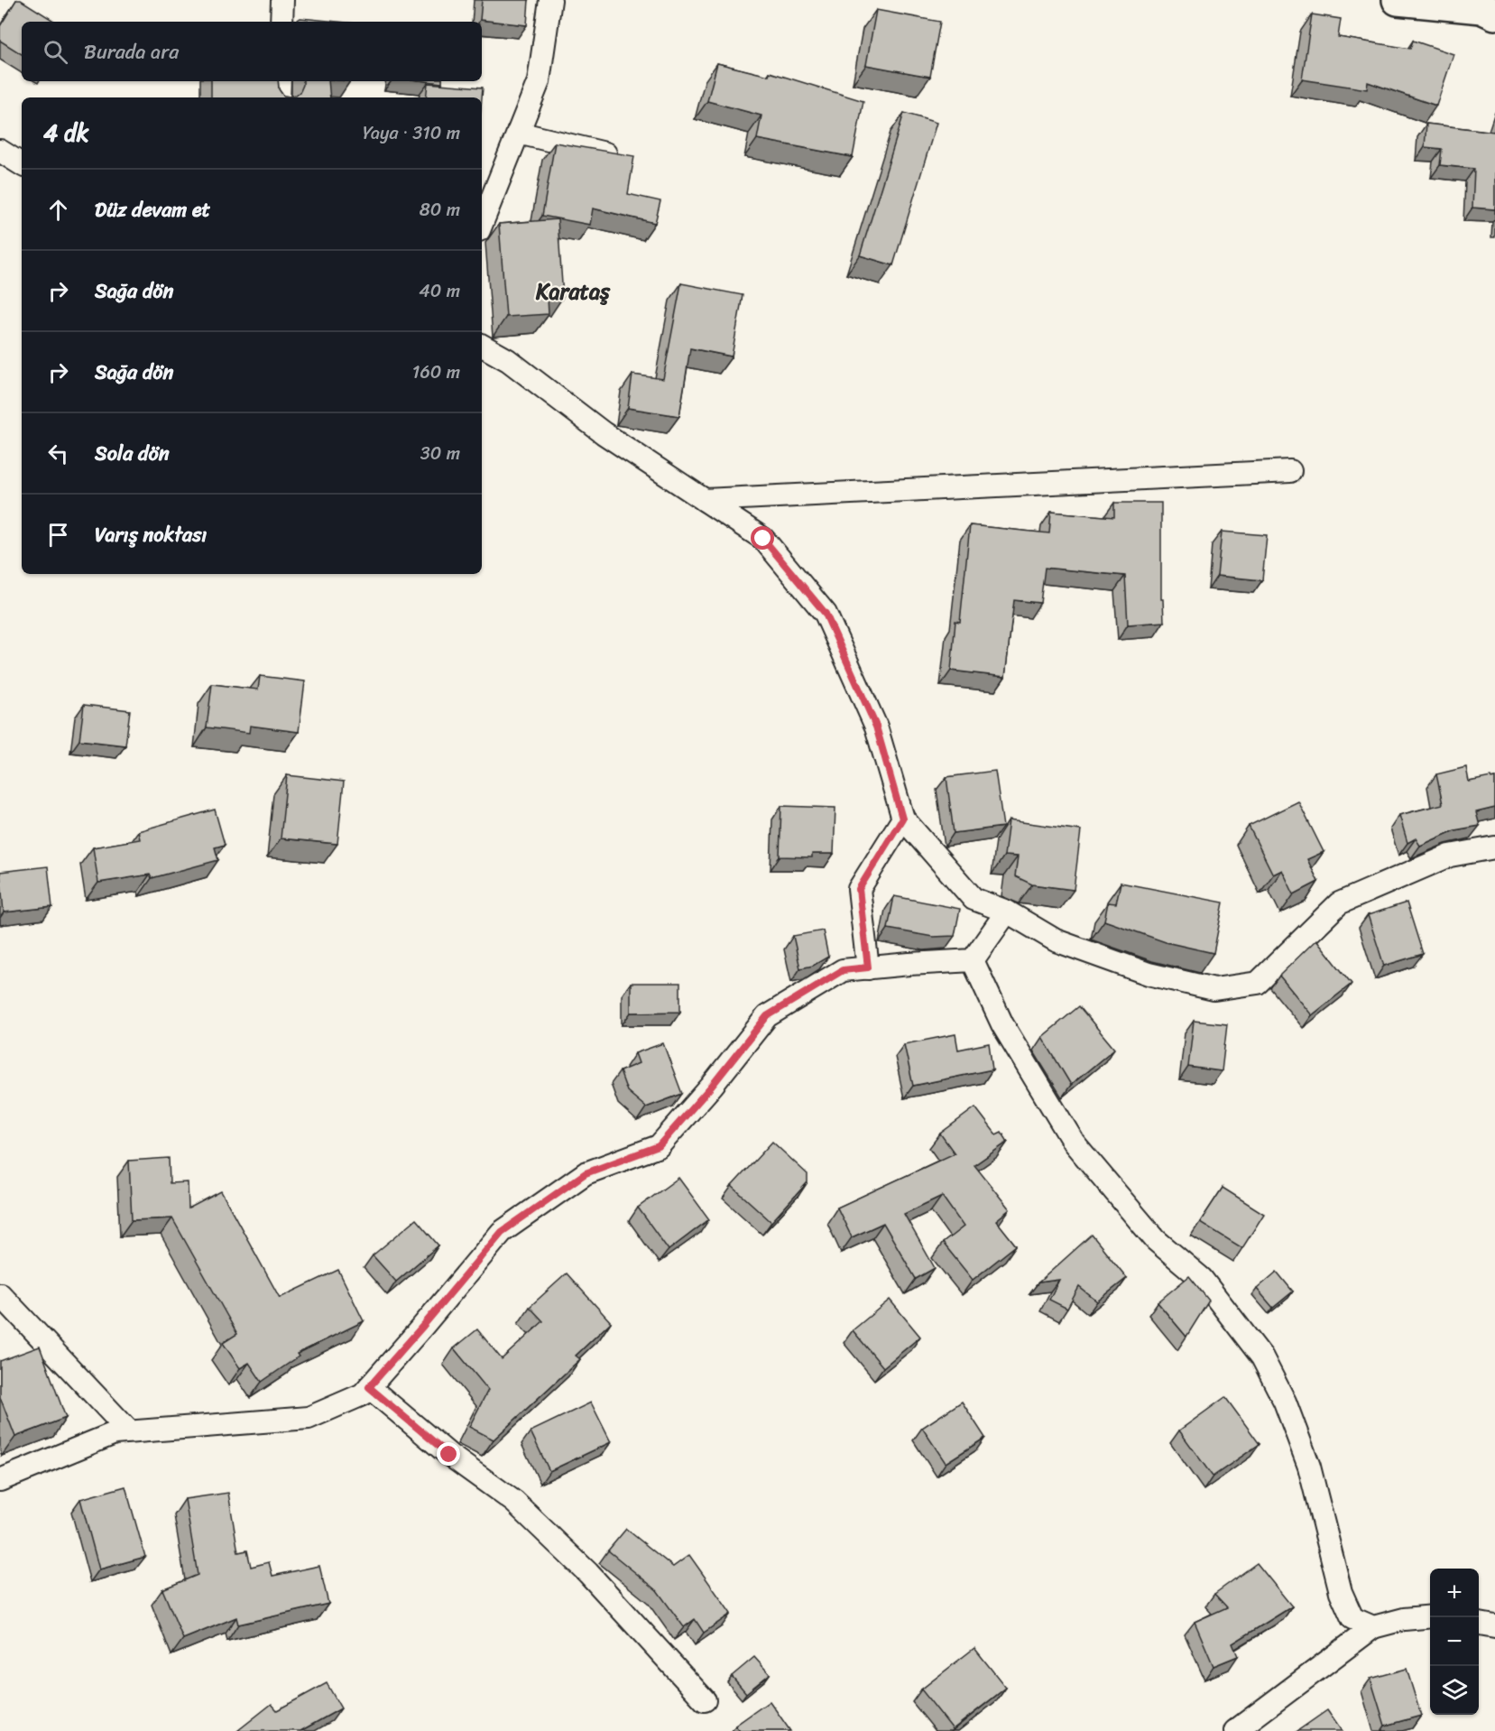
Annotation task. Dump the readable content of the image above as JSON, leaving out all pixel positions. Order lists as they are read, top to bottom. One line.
{"districts":["Karataş"],"page":{"search":"Burada ara","heading":["4 dk","Yaya · 310 m"],"list":[["Düz devam et","80 m"],["Sağa dön","40 m"],["Sağa dön","160 m"],["Sola dön","30 m"],"Varış noktası"],"map_buttons":["+","−"]}}
